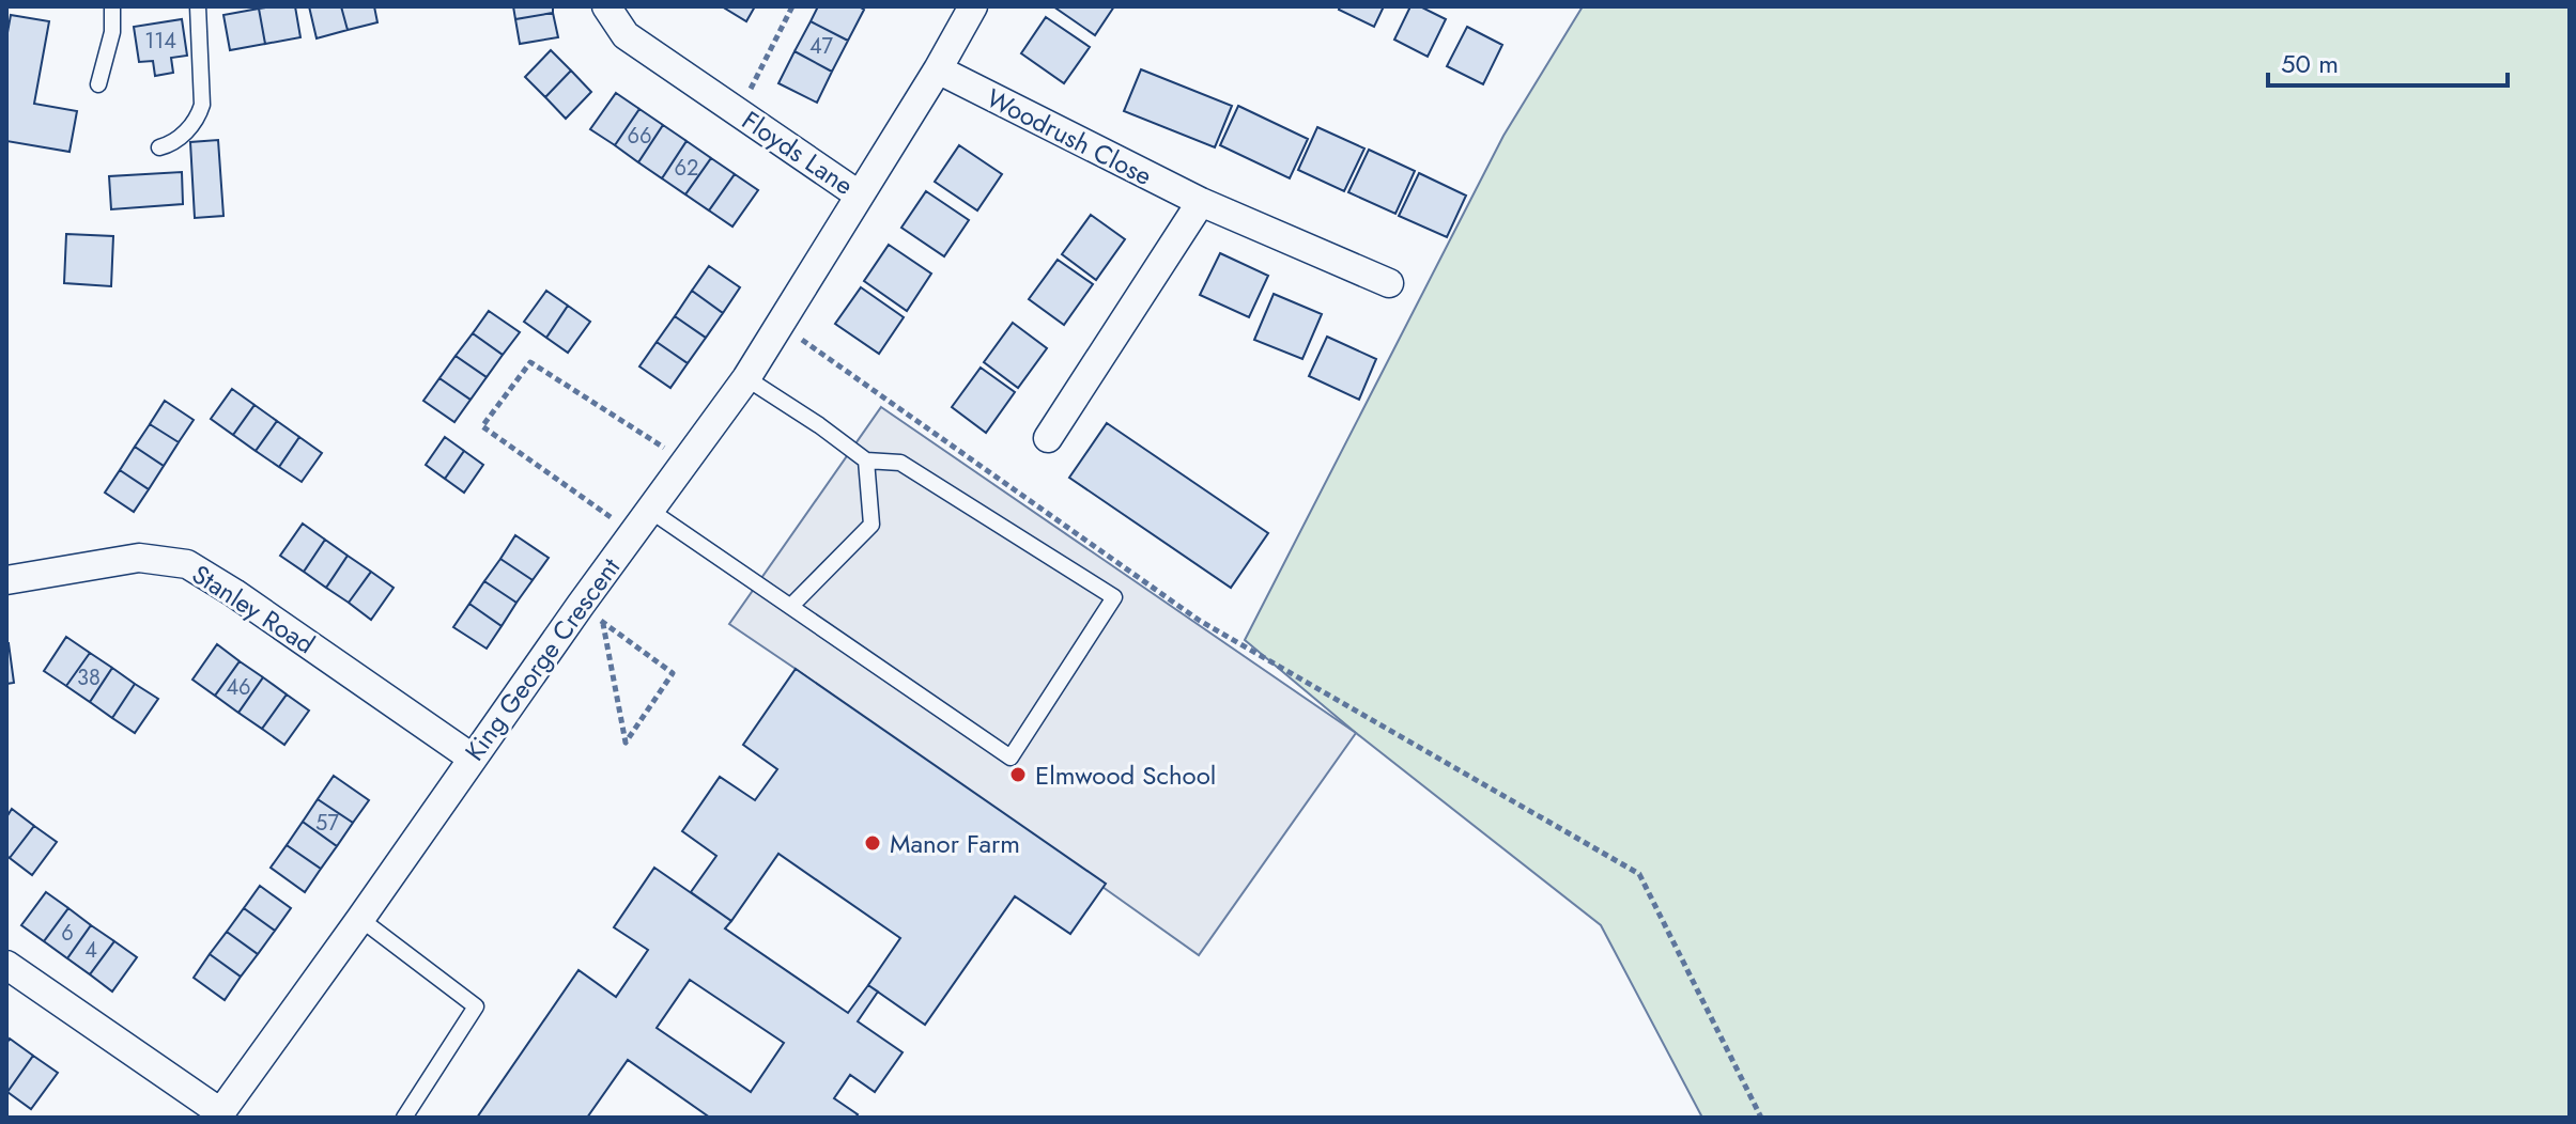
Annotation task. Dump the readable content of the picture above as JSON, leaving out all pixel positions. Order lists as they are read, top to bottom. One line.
{"streets":{"street":["Woodrush Close","Floyds Lane","Stanley Road","King George Crescent"]},"crossings":[["Woodrush Close","Floyds Lane"],["Floyds Lane","King George Crescent"],["Stanley Road","King George Crescent"]],"places":["Elmwood School","Manor Farm"],"house_numbers":["114","47","66","62","38","46","57","6","4"],"scale_bar":"50 m"}
